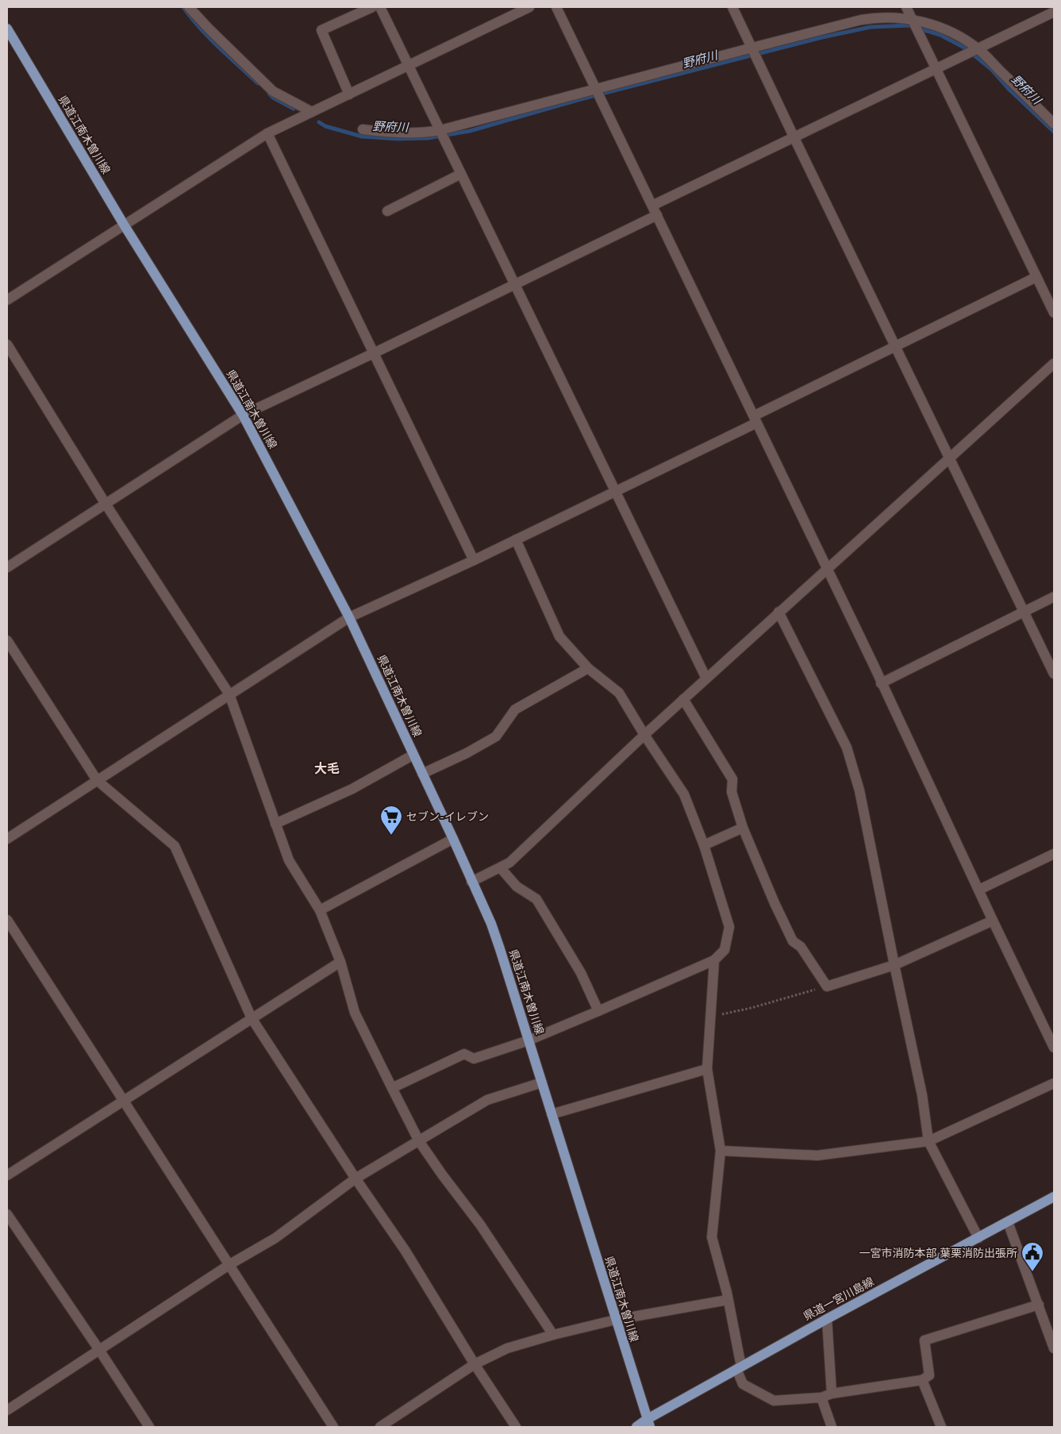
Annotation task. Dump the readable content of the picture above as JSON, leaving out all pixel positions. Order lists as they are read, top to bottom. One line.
{"streets":{"main road":["県道江南木曽川線","県道一宮川島線"]},"crossings":[["県道江南木曽川線","県道一宮川島線"]],"districts":["大毛"],"water":["野府川"],"places":{"supermarket":["セブン-イレブン"],"public building":["一宮市消防本部 葉栗消防出張所"]}}
